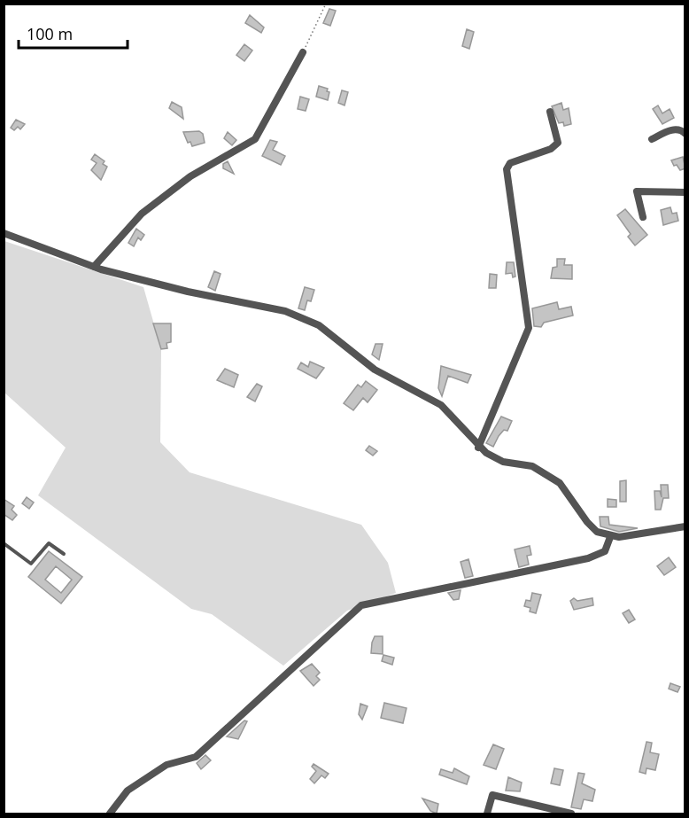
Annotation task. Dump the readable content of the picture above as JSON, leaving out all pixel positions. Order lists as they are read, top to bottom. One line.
{"scale_bar":"100 m"}
